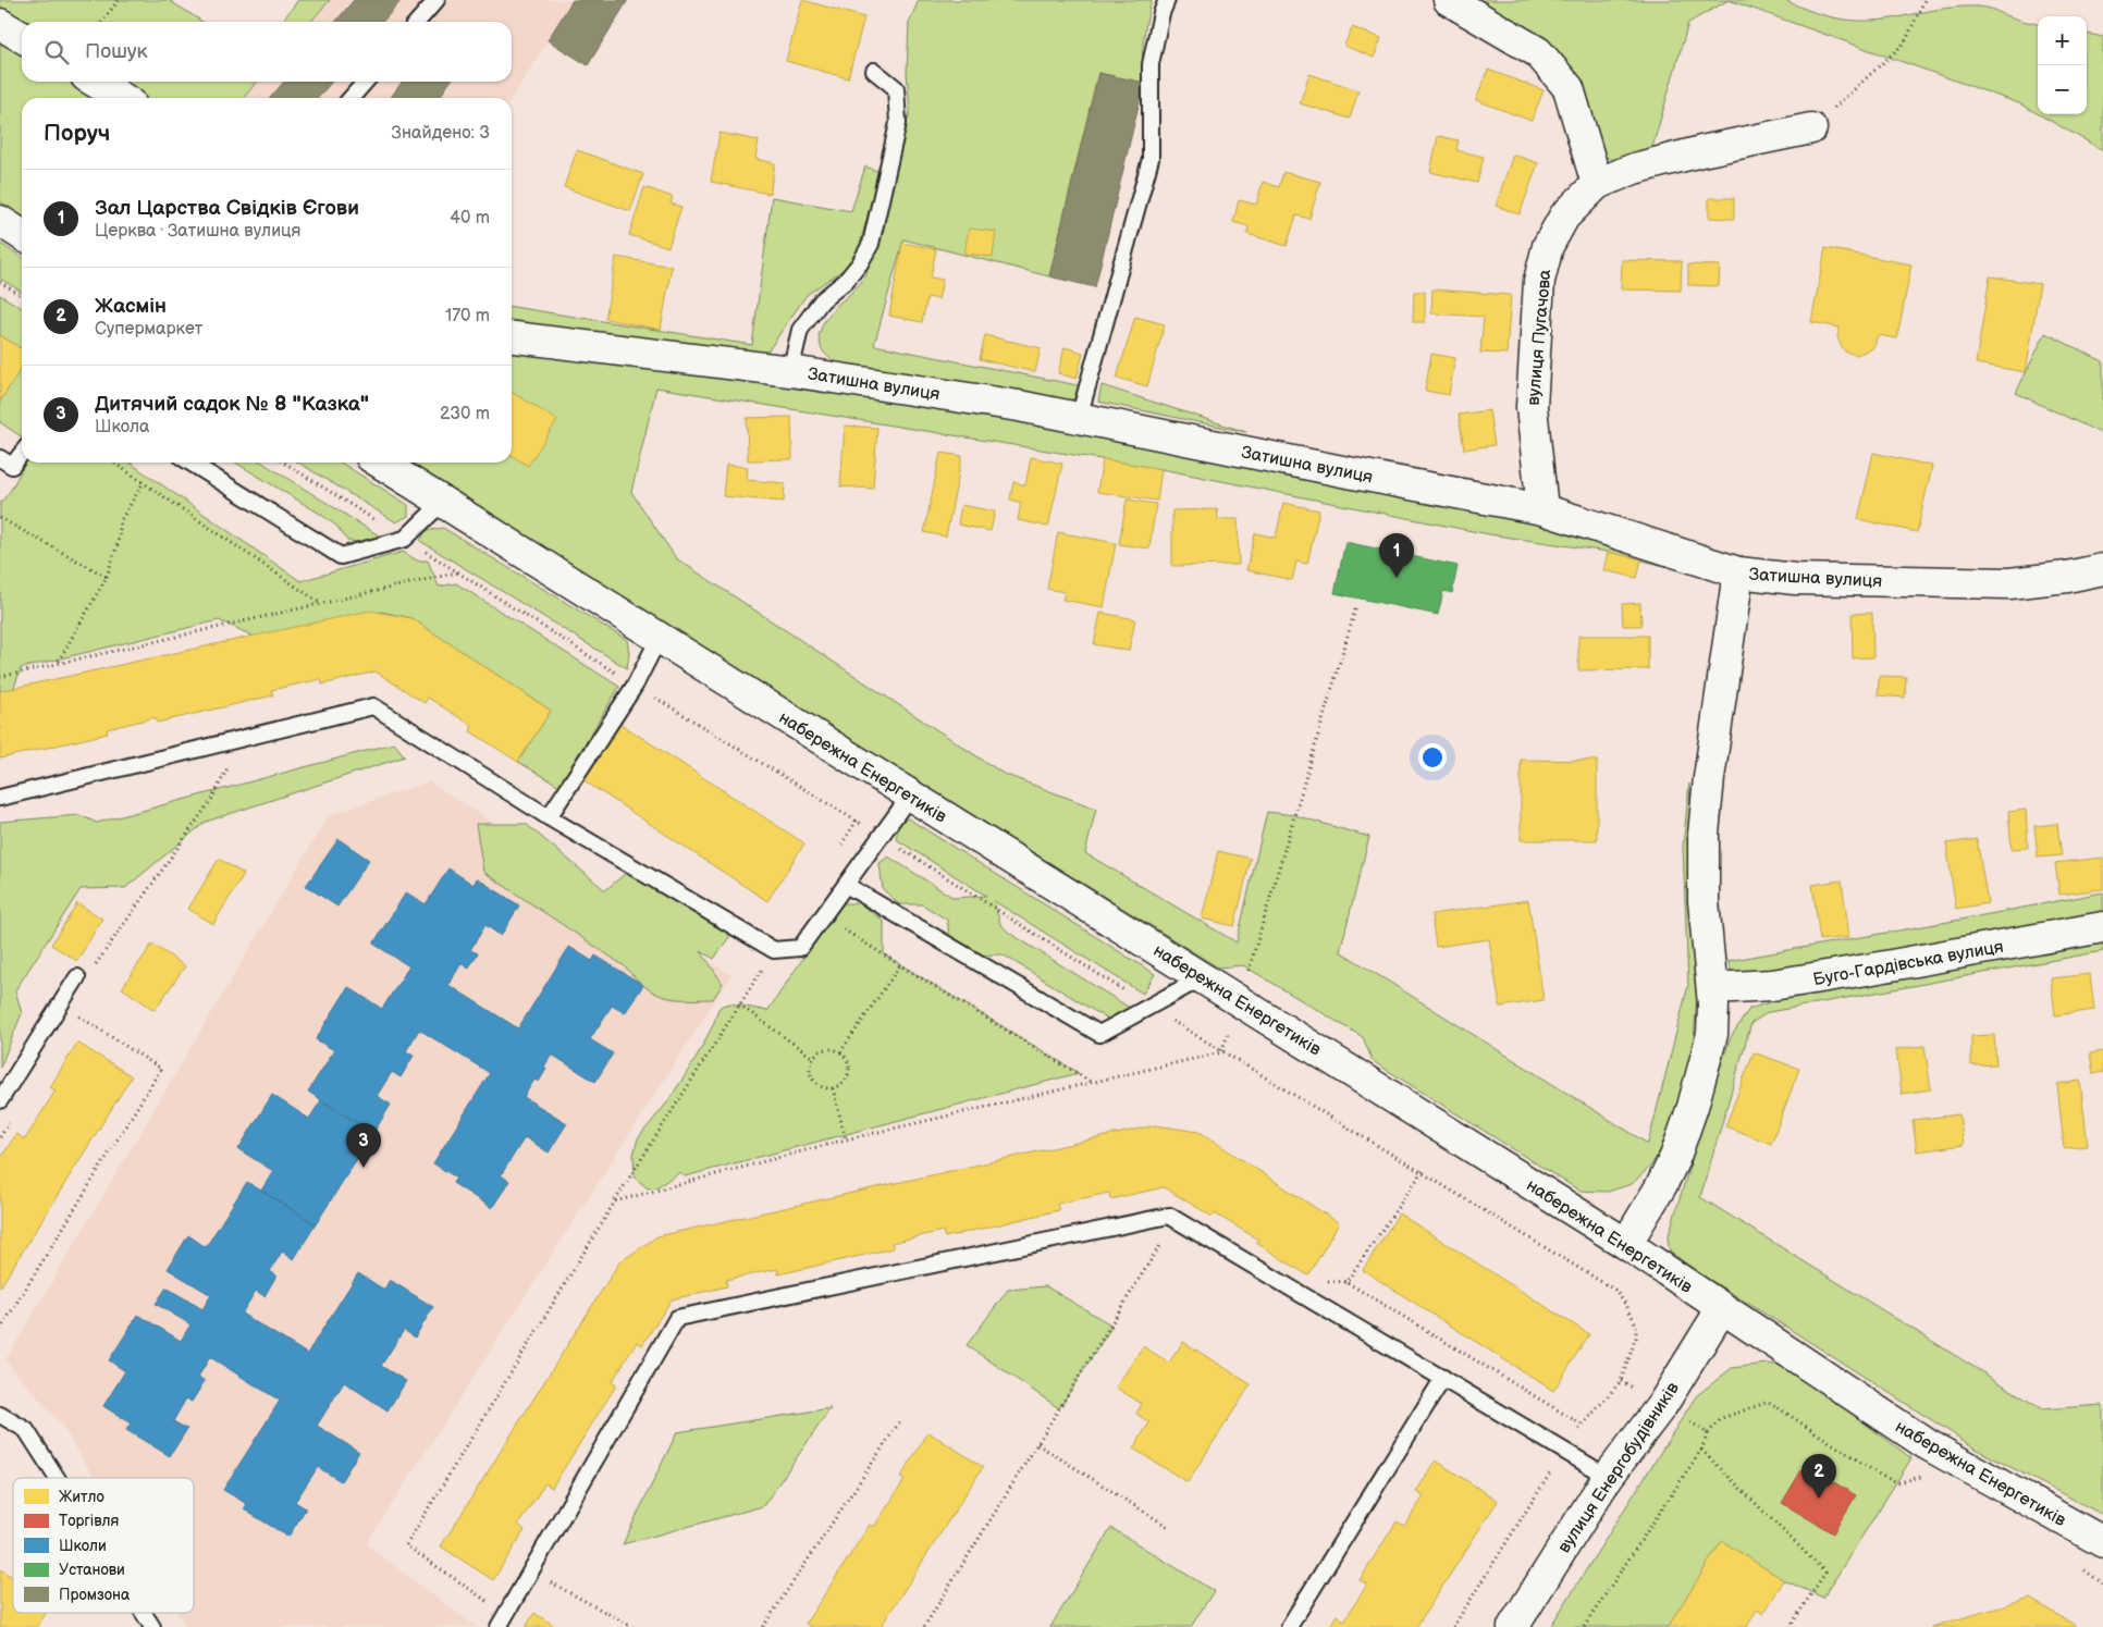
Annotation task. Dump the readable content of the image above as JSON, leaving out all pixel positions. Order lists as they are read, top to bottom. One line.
{"streets":{"street":["вулиця Пугачова","Затишна вулиця","набережна Енергетиків","Буго-Гардівська вулиця","вулиця Енергобудівників"]},"crossings":[["вулиця Пугачова","Затишна вулиця"],["набережна Енергетиків","вулиця Енергобудівників"]],"legend":["Житло","Торгівля","Школи","Установи","Промзона"],"page":{"map_buttons":["+","−"],"search":"Пошук","heading":["Поруч","Знайдено: 3"],"list":[{"mark":"1","name":"Зал Царства Свідків Єгови","note":"Церква · Затишна вулиця","value":"40 m"},{"mark":"2","name":"Жасмін","note":"Супермаркет","value":"170 m"},{"mark":"3","name":"Дитячий садок № 8 \"Казка\"","note":"Школа","value":"230 m"}],"pins":["1","3","2"]}}
